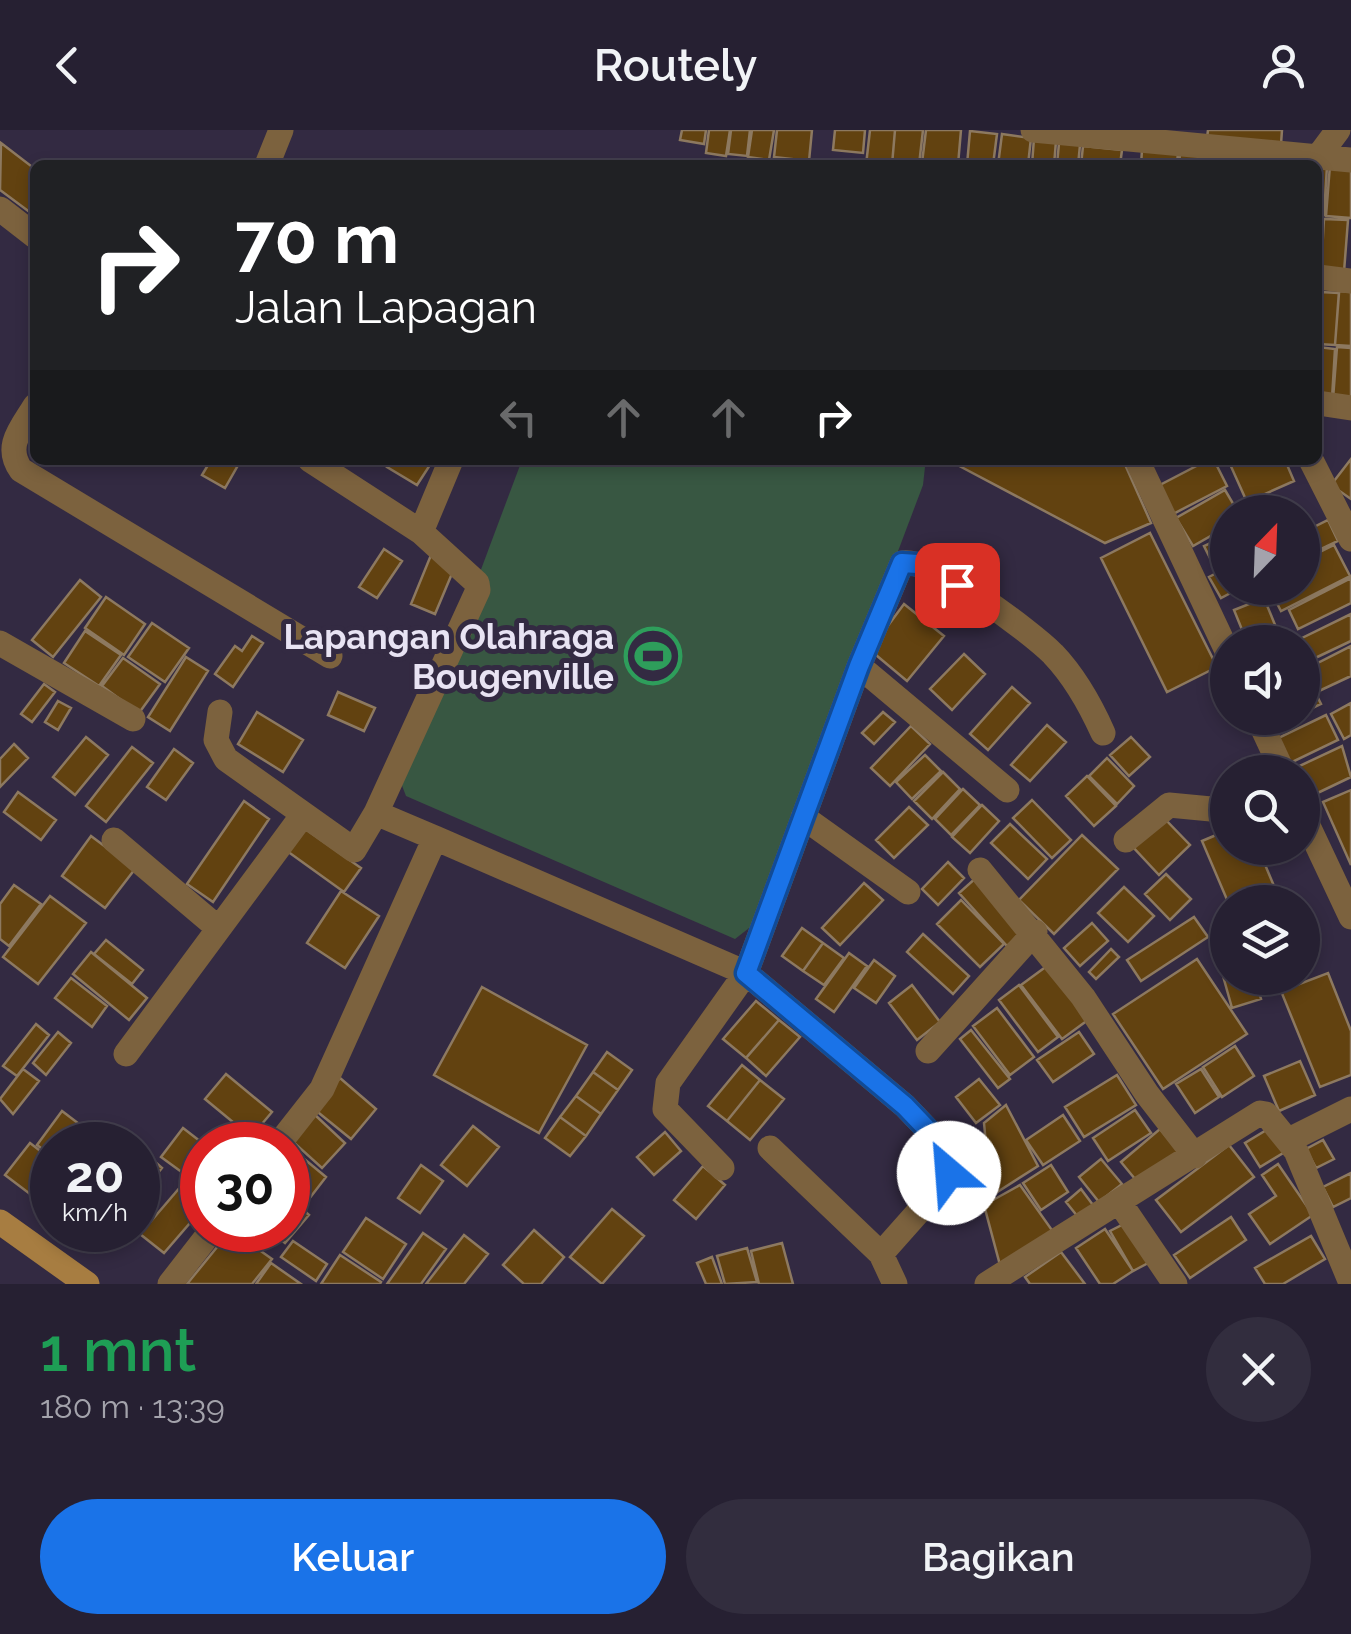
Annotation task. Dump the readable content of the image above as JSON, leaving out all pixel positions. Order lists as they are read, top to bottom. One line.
{"places":{"sports":["Lapangan Olahraga Bougenville"]},"north":"top right","page":{"header":"Routely","turn":["70 m","Jalan Lapagan"],"speed":"20 km/h","limit":"30","heading":["1 mnt","180 m · 13:39"],"buttons":["Keluar","Bagikan"]}}
